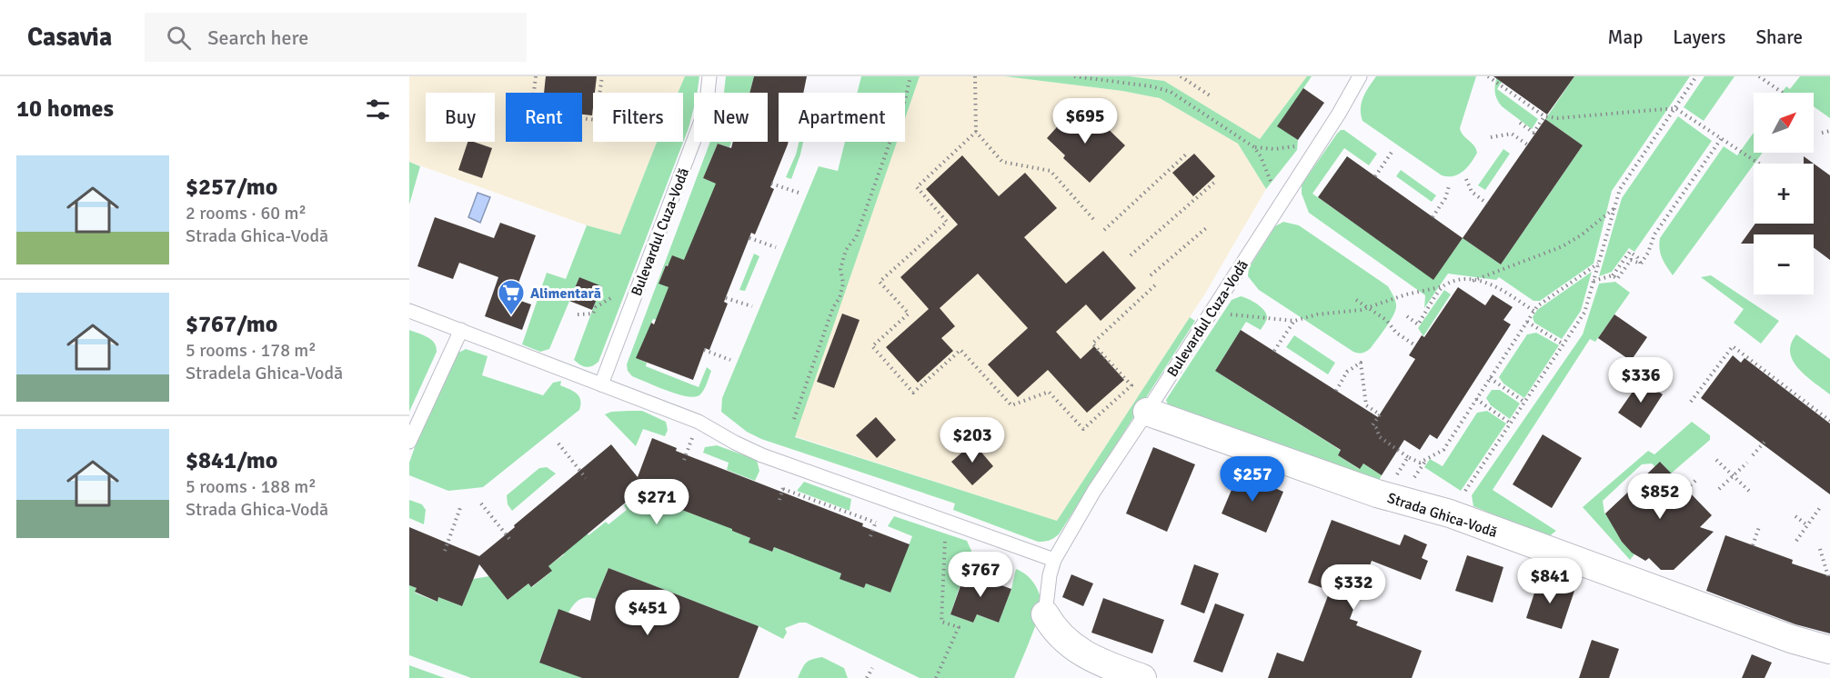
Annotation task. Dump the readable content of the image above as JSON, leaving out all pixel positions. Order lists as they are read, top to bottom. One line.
{"streets":{"street":["Strada Ghica-Vodă"],"lane":["Bulevardul Cuza-Vodă"]},"crossings":[["Bulevardul Cuza-Vodă","Strada Ghica-Vodă"]],"places":{"supermarket":["Alimentară"]},"north":"top right","page":{"header":"Casavia","search":"Search here","nav":["Map","Layers","Share"],"heading":"10 homes","map_buttons":["+","−"],"chip":["Buy","Rent","Filters","New","Apartment"],"price":["$695","$336","$203","$257","$852","$271","$767","$841","$332","$451"],"list":[{"name":"$257/mo","note":"2 rooms · 60 m² · Strada Ghica-Vodă"},{"name":"$767/mo","note":"5 rooms · 178 m² · Stradela Ghica-Vodă"},{"name":"$841/mo","note":"5 rooms · 188 m² · Strada Ghica-Vodă"}]}}
